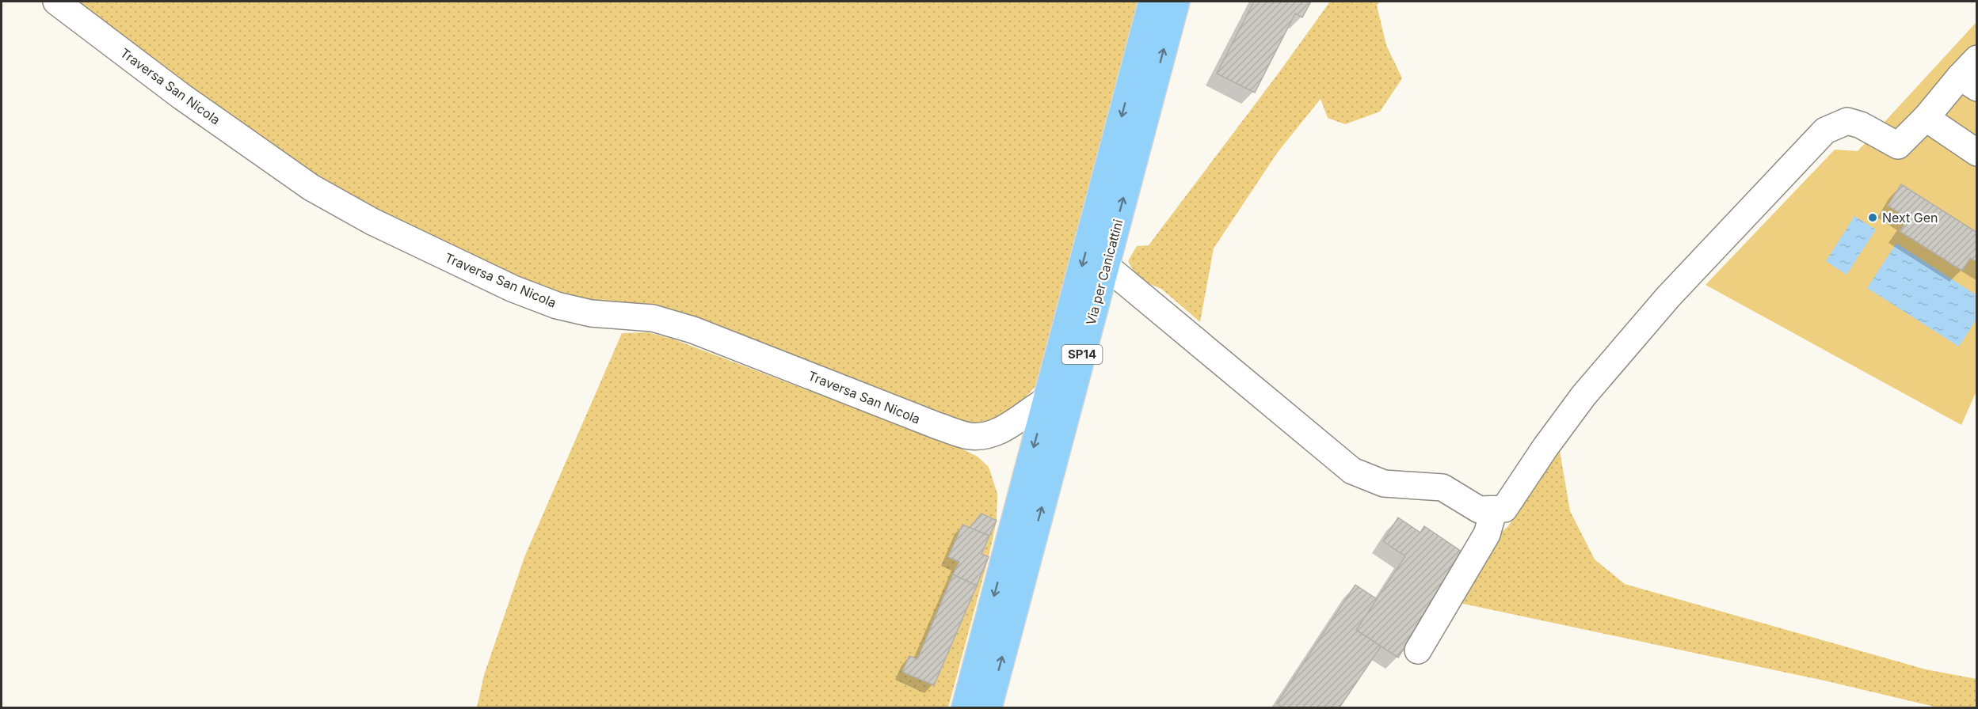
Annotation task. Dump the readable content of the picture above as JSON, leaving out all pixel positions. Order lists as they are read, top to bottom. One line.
{"streets":{"main road":["Via per Canicattini","SP14"],"street":["Traversa San Nicola"]},"crossings":[["Traversa San Nicola","Via per Canicattini"]],"places":["Next Gen"]}
